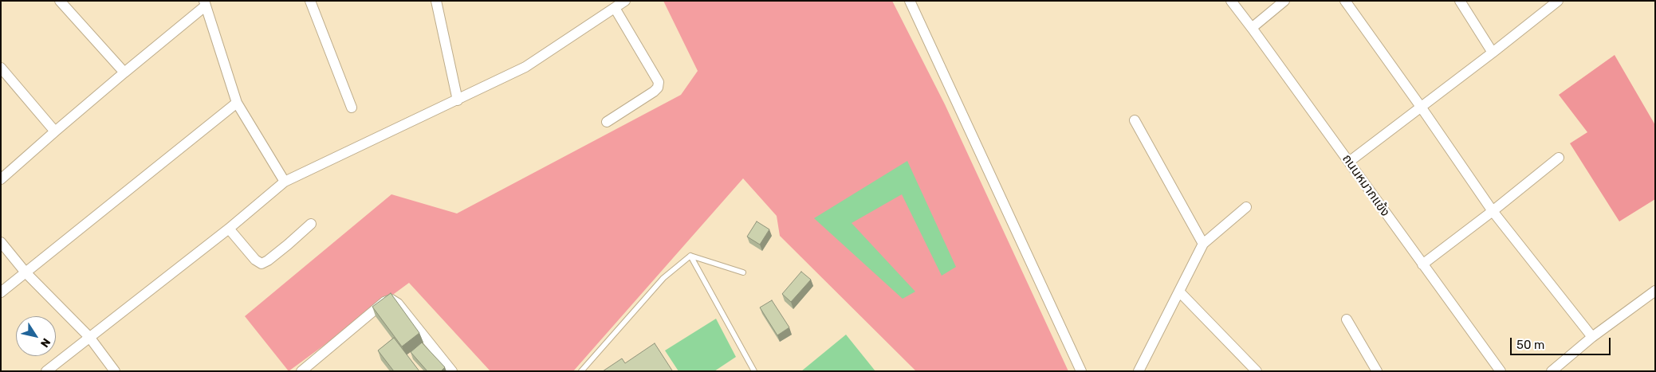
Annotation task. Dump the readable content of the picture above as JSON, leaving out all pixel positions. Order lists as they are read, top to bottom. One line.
{"streets":{"street":["ถนนหมากแข้ง"]},"scale_bar":"50 m","north":"bottom right"}
